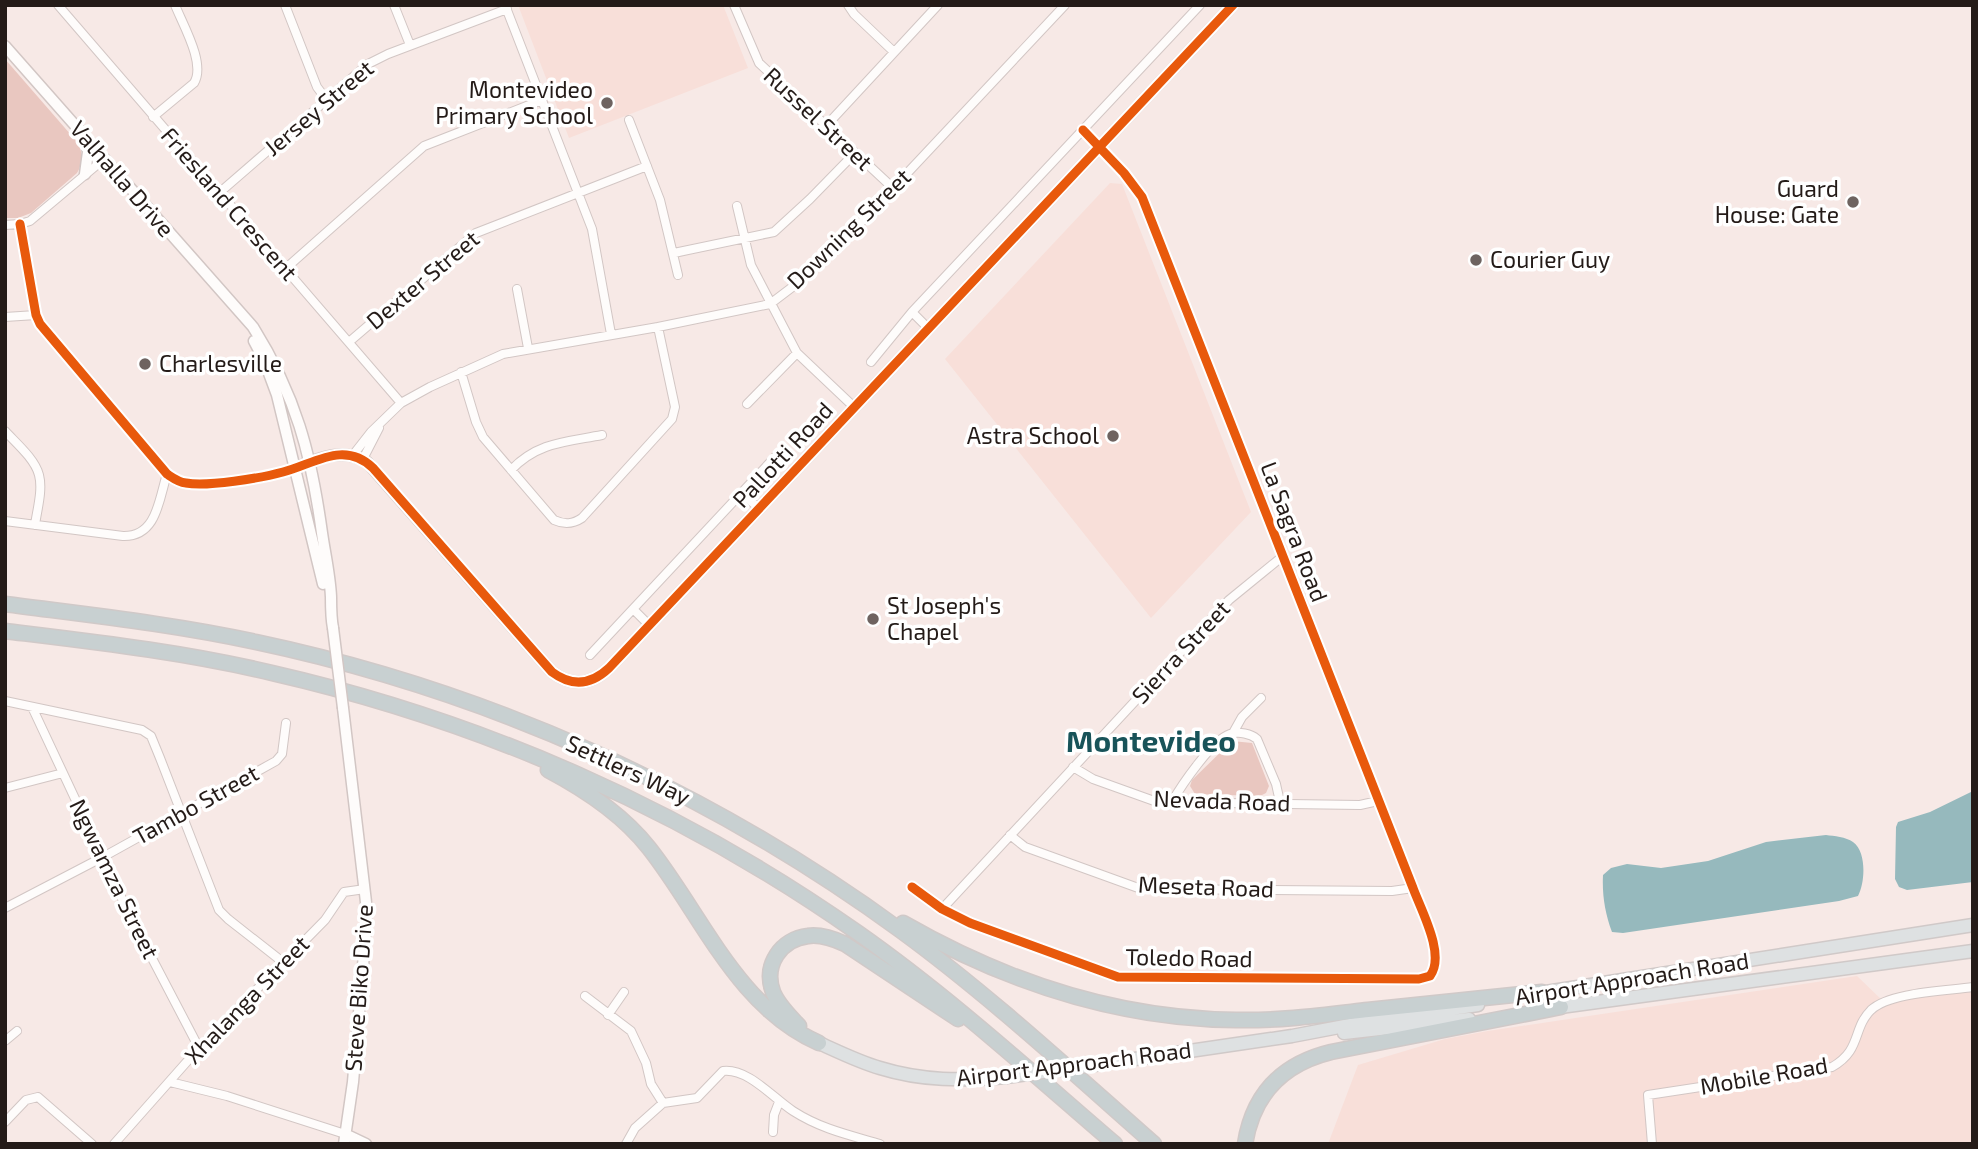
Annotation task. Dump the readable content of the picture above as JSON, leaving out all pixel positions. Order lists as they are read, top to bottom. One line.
{"streets":{"highway":["Settlers Way"],"main road":["Valhalla Drive","Pallotti Road","Airport Approach Road","Steve Biko Drive"],"street":["Jersey Street","Russel Street","Friesland Crescent","Downing Street","Dexter Street","La Sagra Road","Sierra Street","Nevada Road","Tambo Street","Ngwamza Street","Meseta Road","Toledo Road","Xhalanga Street","Mobile Road"]},"crossings":[["Jersey Street","Friesland Crescent"],["Russel Street","Downing Street"],["Valhalla Drive","Steve Biko Drive"],["Friesland Crescent","Downing Street"],["Friesland Crescent","Dexter Street"],["Downing Street","Pallotti Road"],["Pallotti Road","La Sagra Road"],["La Sagra Road","Sierra Street"],["La Sagra Road","Nevada Road"],["La Sagra Road","Meseta Road"],["La Sagra Road","Toledo Road"],["Sierra Street","Nevada Road"],["Sierra Street","Meseta Road"],["Sierra Street","Toledo Road"],["Tambo Street","Ngwamza Street"],["Ngwamza Street","Xhalanga Street"],["Steve Biko Drive","Xhalanga Street"]],"districts":["Montevideo"],"places":["Montevideo Primary School","Guard House: Gate","Courier Guy","Charlesville","Astra School","St Joseph's Chapel"]}
